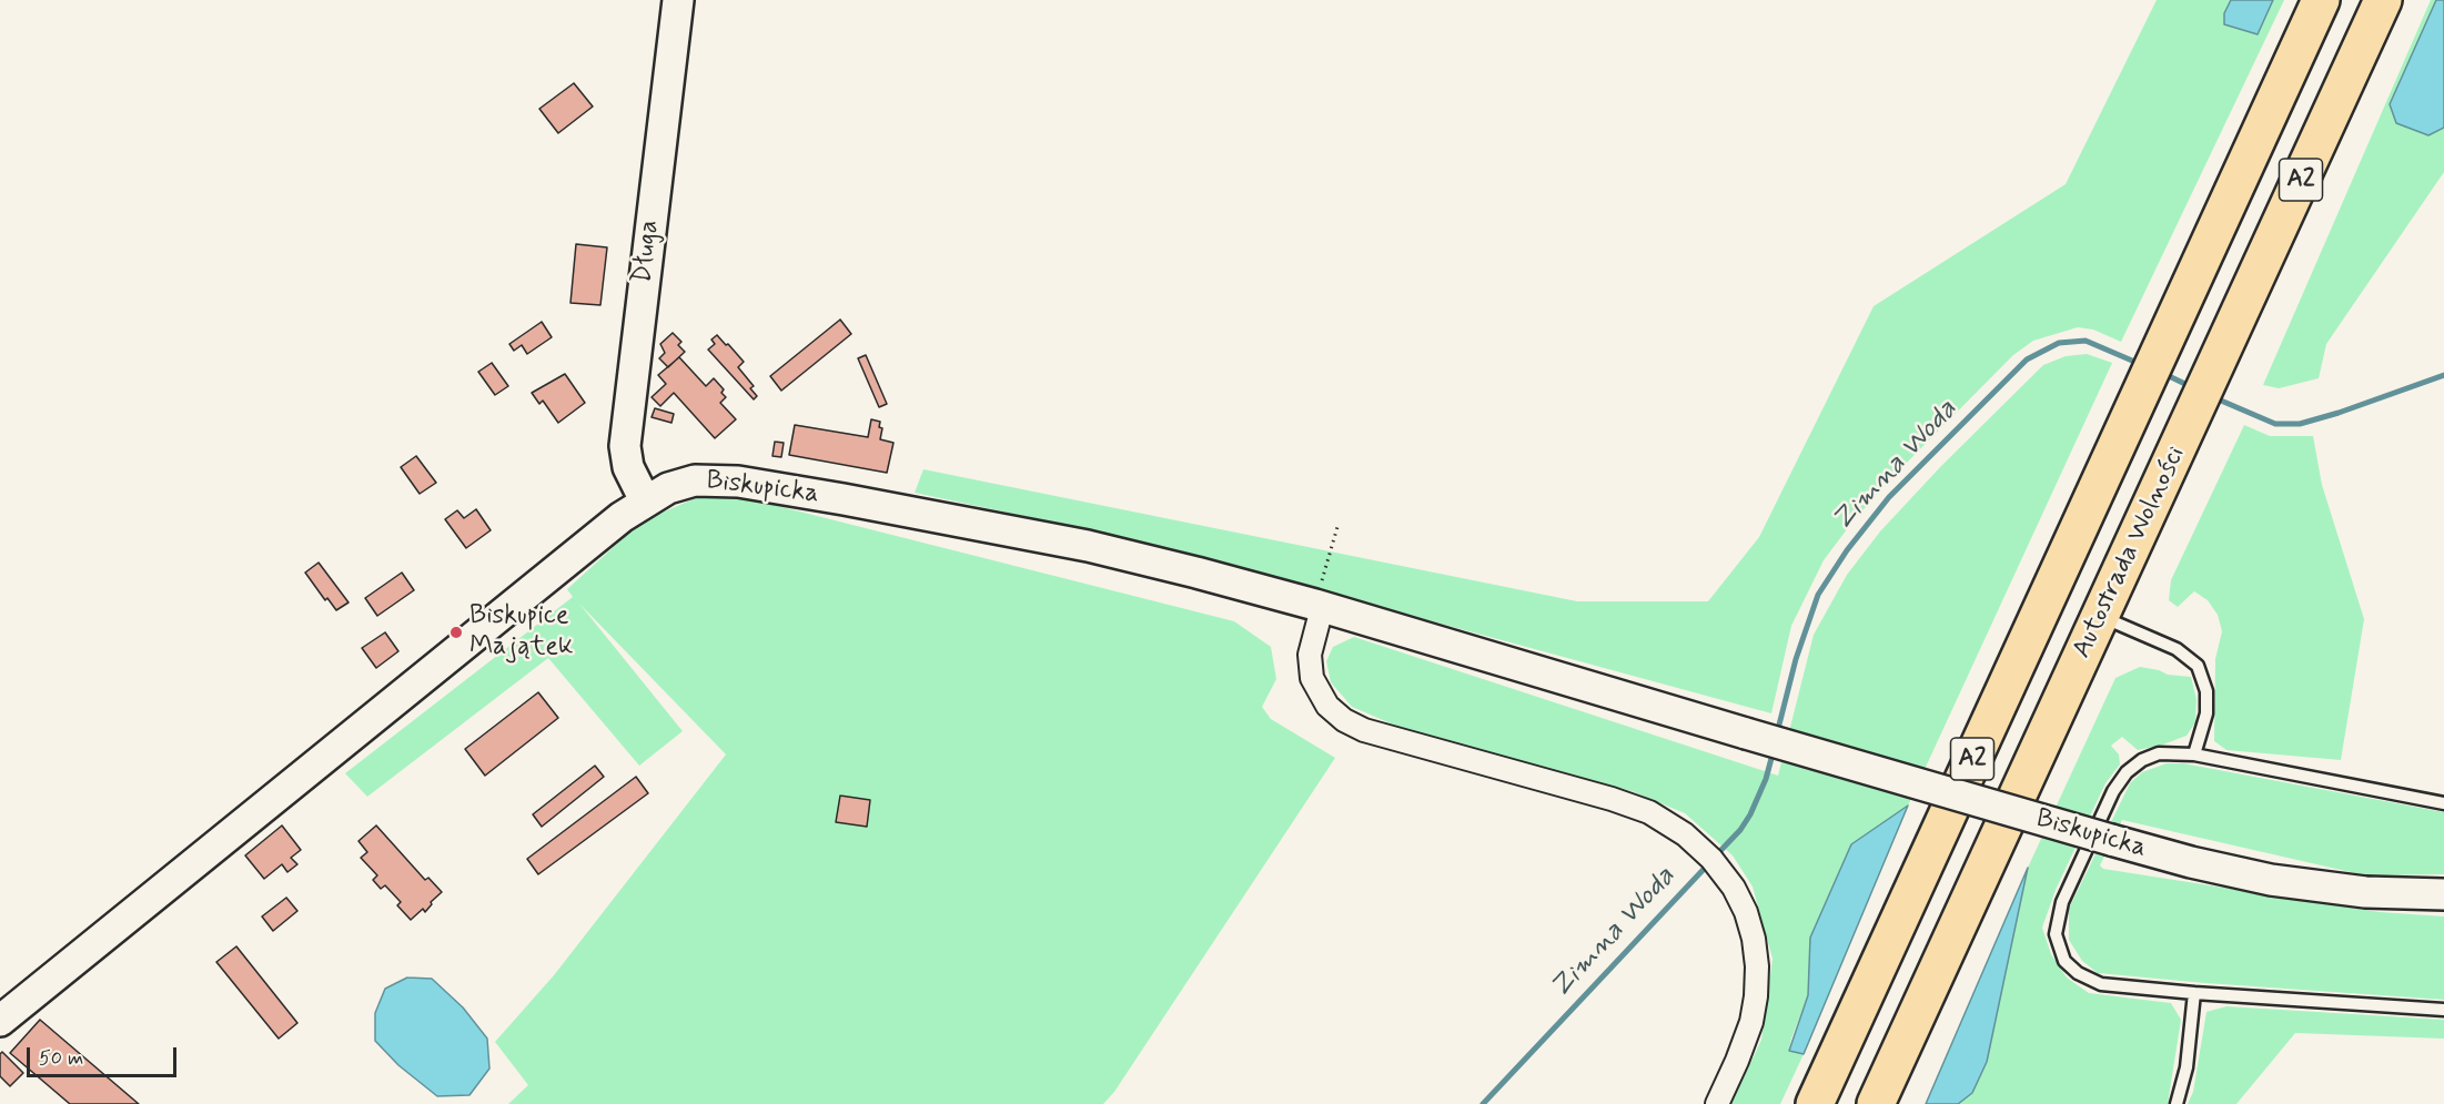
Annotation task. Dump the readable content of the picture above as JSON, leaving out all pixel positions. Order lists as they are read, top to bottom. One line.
{"streets":{"highway":["A2","Autostrada Wolności"],"main road":["Długa","Biskupicka"]},"crossings":[["Długa","Biskupicka"]],"water":["Zimna Woda"],"places":["Biskupice Majątek"],"scale_bar":"50 m"}
